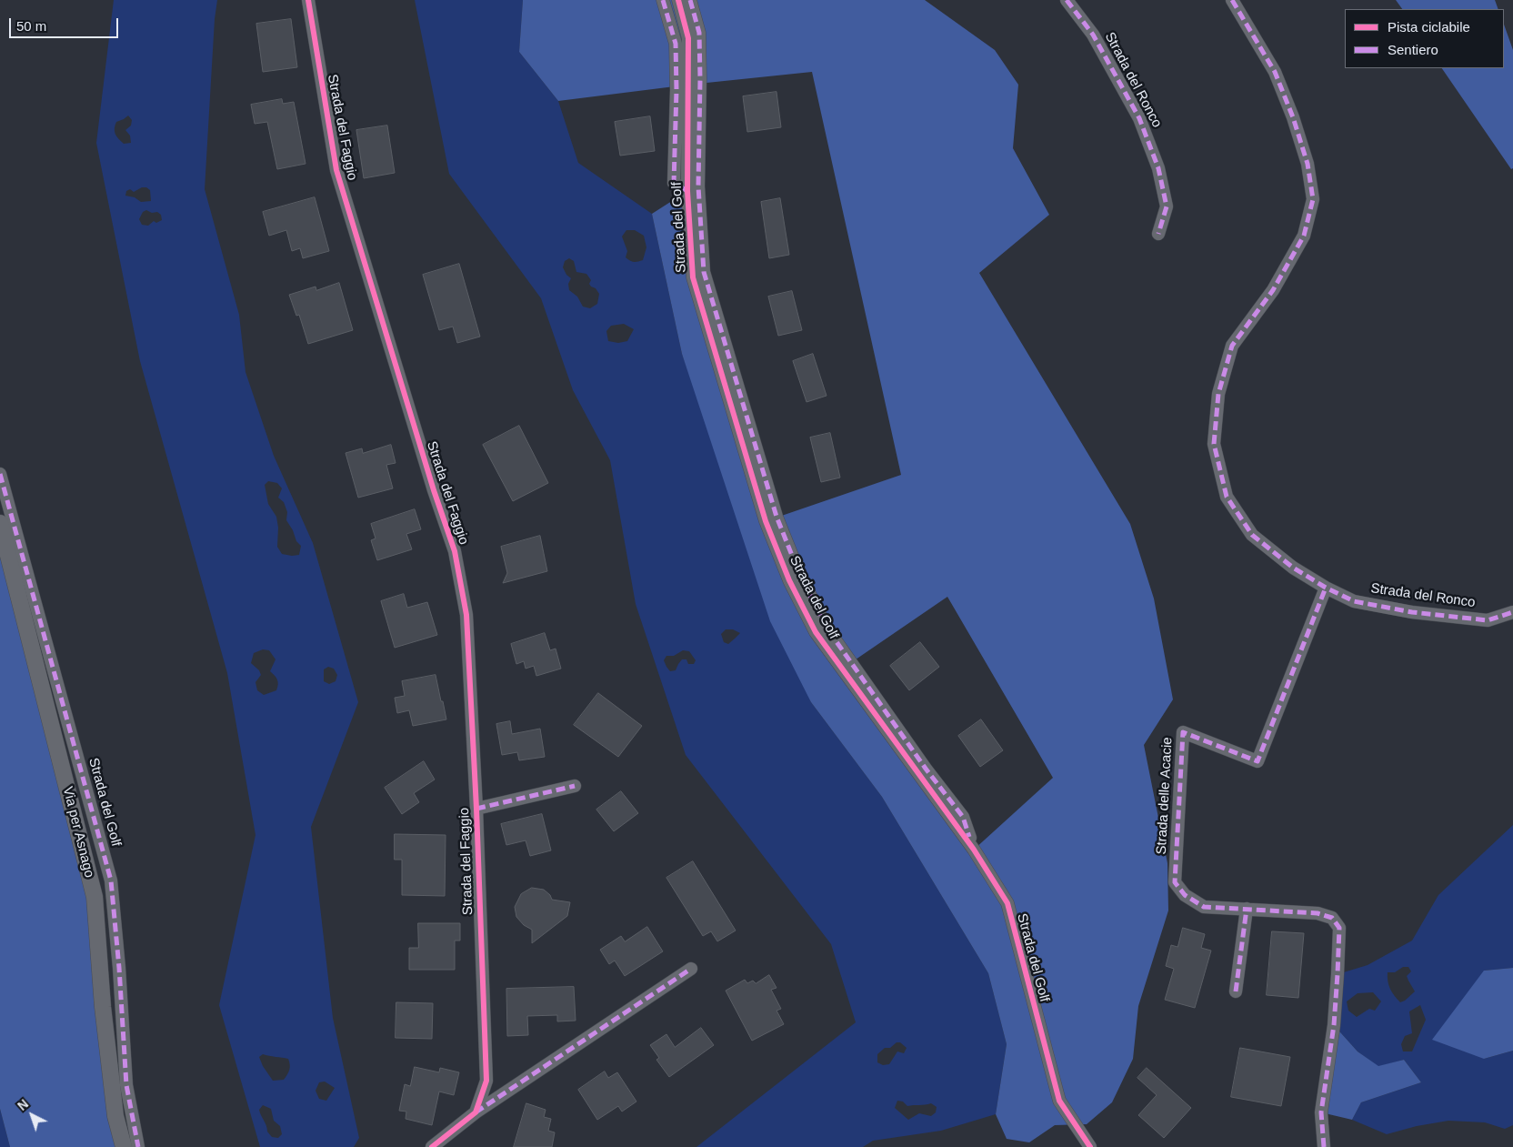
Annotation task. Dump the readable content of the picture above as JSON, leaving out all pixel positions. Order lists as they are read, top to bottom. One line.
{"streets":{"street":["Strada del Ronco","Strada del Faggio","Strada del Golf","Strada delle Acacie","Via per Asnago"]},"crossings":[["Strada del Ronco","Strada delle Acacie"]],"legend":["Pista ciclabile","Sentiero"],"scale_bar":"50 m","north":"top left"}
